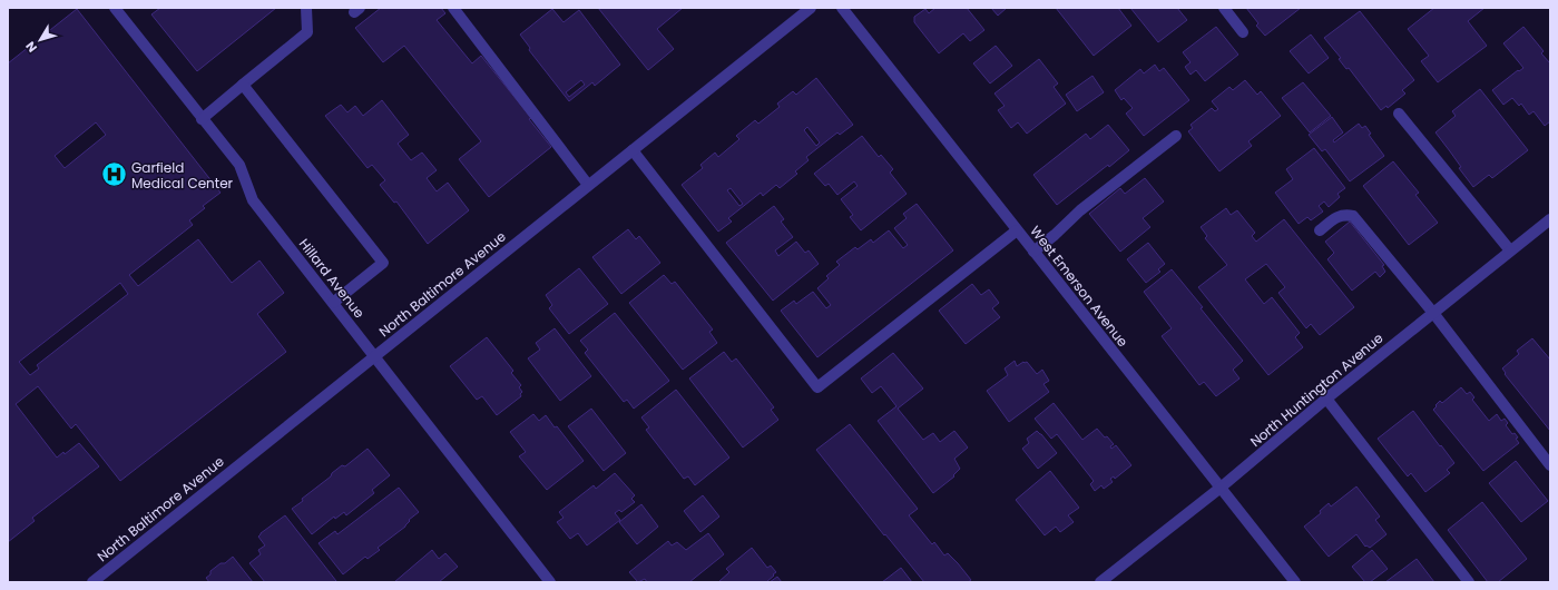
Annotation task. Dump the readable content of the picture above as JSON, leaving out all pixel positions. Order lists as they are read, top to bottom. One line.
{"streets":{"street":["Hillard Avenue","North Baltimore Avenue","West Emerson Avenue","North Huntington Avenue"]},"crossings":[["Hillard Avenue","North Baltimore Avenue"],["West Emerson Avenue","North Huntington Avenue"]],"places":{"hospital":["Garfield Medical Center"]},"north":"bottom left"}
